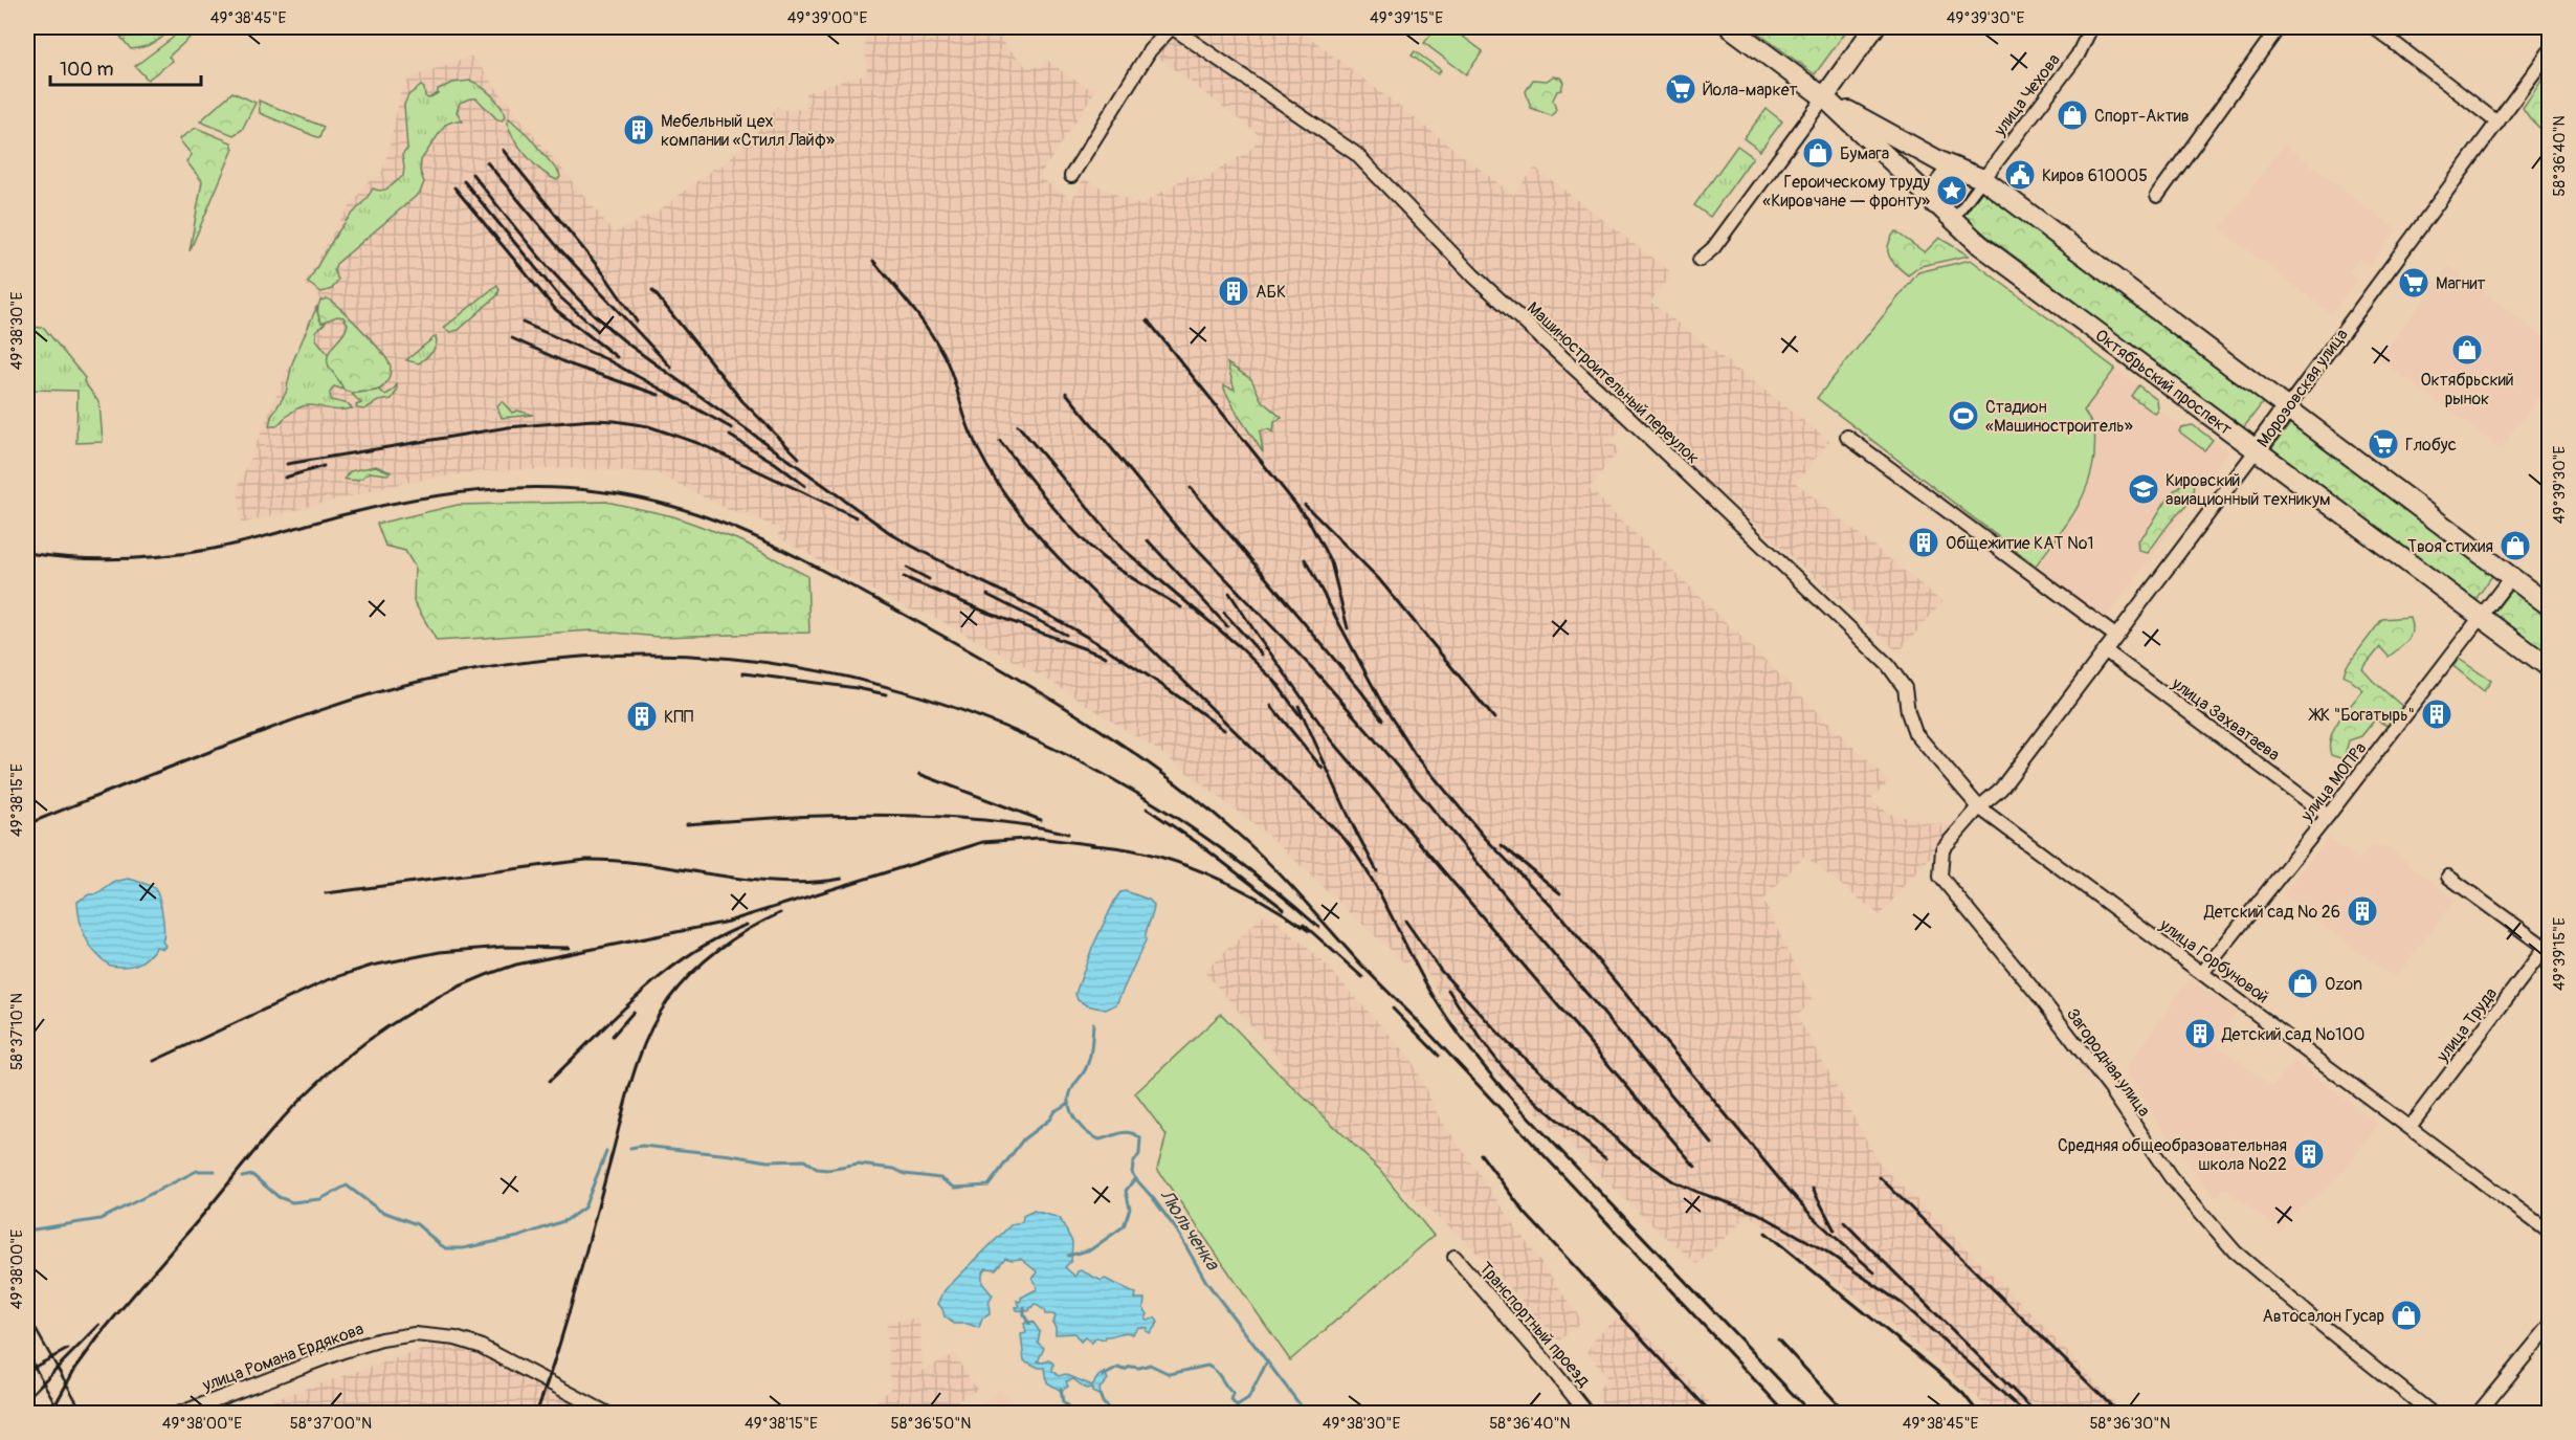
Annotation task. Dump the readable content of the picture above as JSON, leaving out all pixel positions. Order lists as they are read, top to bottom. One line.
{"streets":{"main road":["Октябрьский проспект","Морозовская улица"],"street":["улица Чехова","Машиностроительный переулок","улица Захватаева","улица МОПРа","улица Горбуновой","улица Труда","Загородная улица","Транспортный проезд","улица Романа Ердякова"]},"crossings":[["улица Чехова","Октябрьский проспект"],["Октябрьский проспект","Морозовская улица"],["Октябрьский проспект","улица МОПРа"],["Машиностроительный переулок","Морозовская улица"],["Машиностроительный переулок","улица Горбуновой"],["Машиностроительный переулок","Загородная улица"],["Морозовская улица","улица Захватаева"],["Морозовская улица","улица Горбуновой"],["Морозовская улица","Загородная улица"],["улица Захватаева","улица МОПРа"],["улица МОПРа","улица Горбуновой"],["улица Горбуновой","улица Труда"],["улица Горбуновой","Загородная улица"]],"water":["Люльченка"],"places":{"supermarket":["Йола-маркет","Магнит","Глобус"],"shop":["Спорт-Актив","Бумага","Октябрьский рынок","Твоя стихия","Ozon","Автосалон Гусар"],"building":["Мебельный цех компании «Стилл Лайф»","АБК","Общежитие КАТ №1","ЖК \"Богатырь\"","КПП","Детский сад № 26","Детский сад №100","Средняя общеобразовательная школа №22"],"public building":["Киров 610005"],"place":["Героическому труду «Кировчане — фронту»"],"sports":["Стадион «Машиностроитель»"],"school or university":["Кировский авиационный техникум"]},"scale_bar":"100 m","coordinates":["49°38'45\"E","49°39'00\"E","49°39'15\"E","49°39'30\"E","58°36'40\"N","49°38'30\"E","49°38'15\"E","58°37'10\"N","49°38'00\"E","58°37'00\"N","58°36'50\"N","58°36'30\"N"]}
